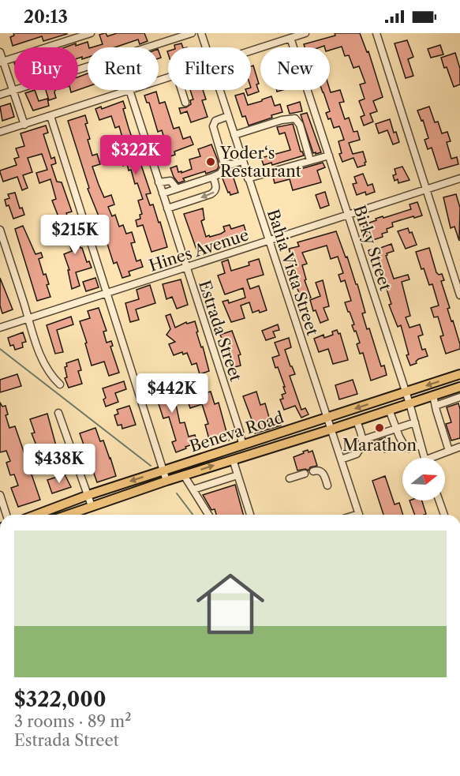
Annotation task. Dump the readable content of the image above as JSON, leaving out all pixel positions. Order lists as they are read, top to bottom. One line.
{"streets":{"main road":["Beneva Road"],"street":["Birky Street","Hines Avenue","Bahia Vista Street","Estrada Street"]},"crossings":[["Birky Street","Hines Avenue"],["Birky Street","Beneva Road"],["Hines Avenue","Bahia Vista Street"],["Hines Avenue","Estrada Street"],["Bahia Vista Street","Beneva Road"],["Estrada Street","Beneva Road"]],"places":["Yoder‘s Restaurant","Marathon"],"north":"right","page":{"status":"20:13","chip":["Buy","Rent","Filters","New"],"price":["$322K","$215K","$442K","$438K"],"list":[{"name":"$322,000","note":"3 rooms · 89 m² · Estrada Street"}]}}
